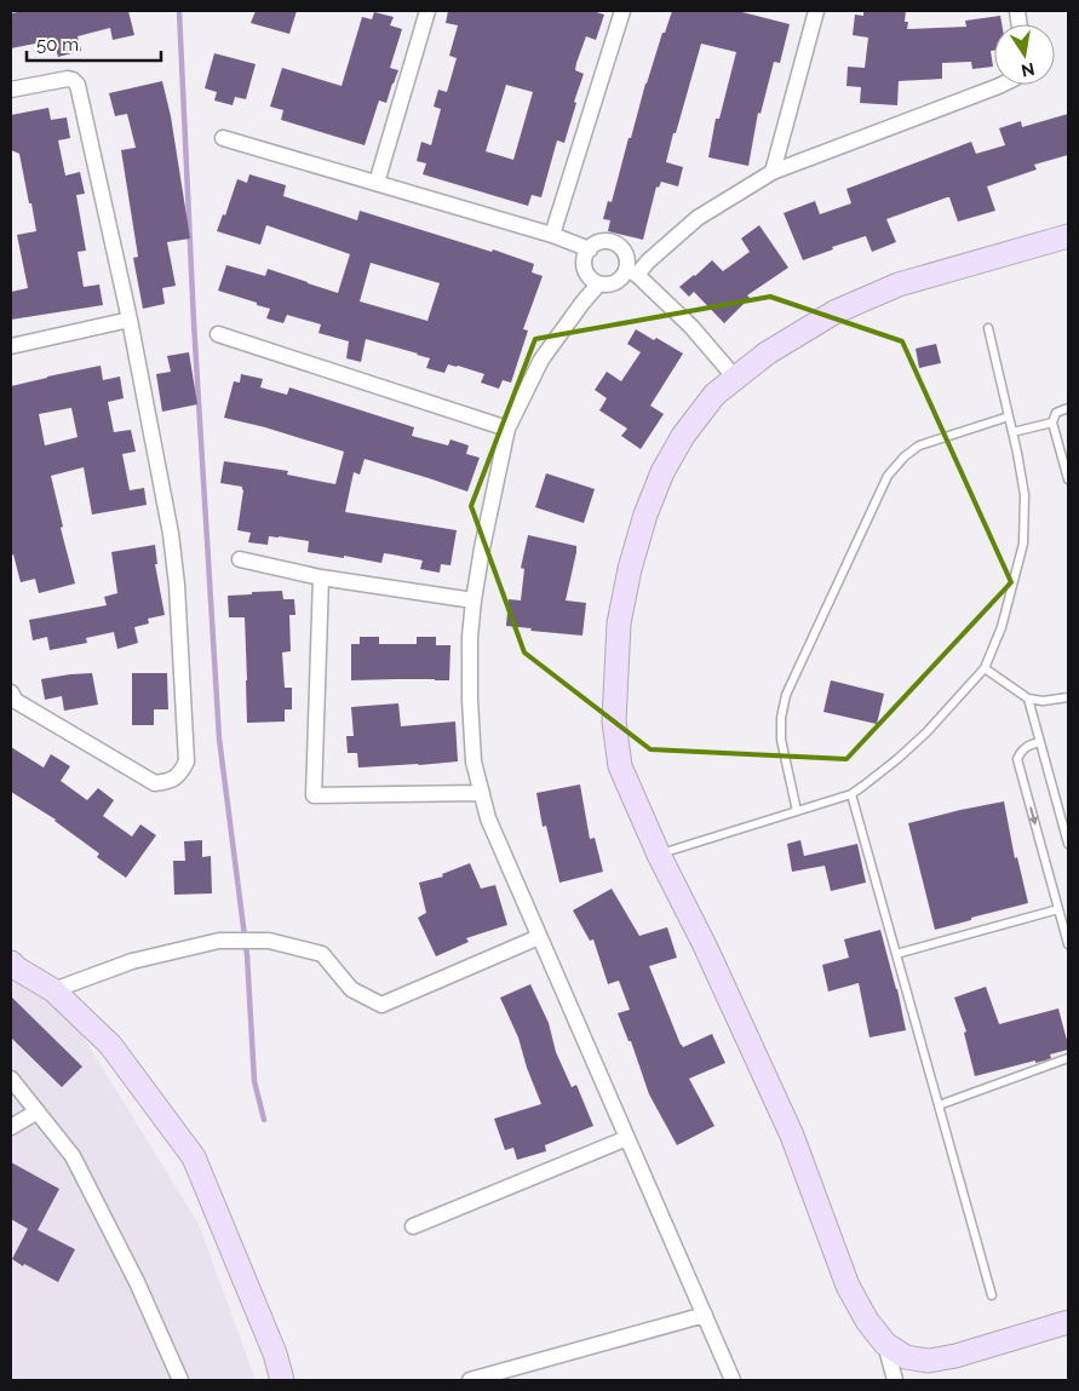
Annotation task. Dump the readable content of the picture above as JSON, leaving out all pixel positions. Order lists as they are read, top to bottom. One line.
{"scale_bar":"50 m","north":"bottom"}
